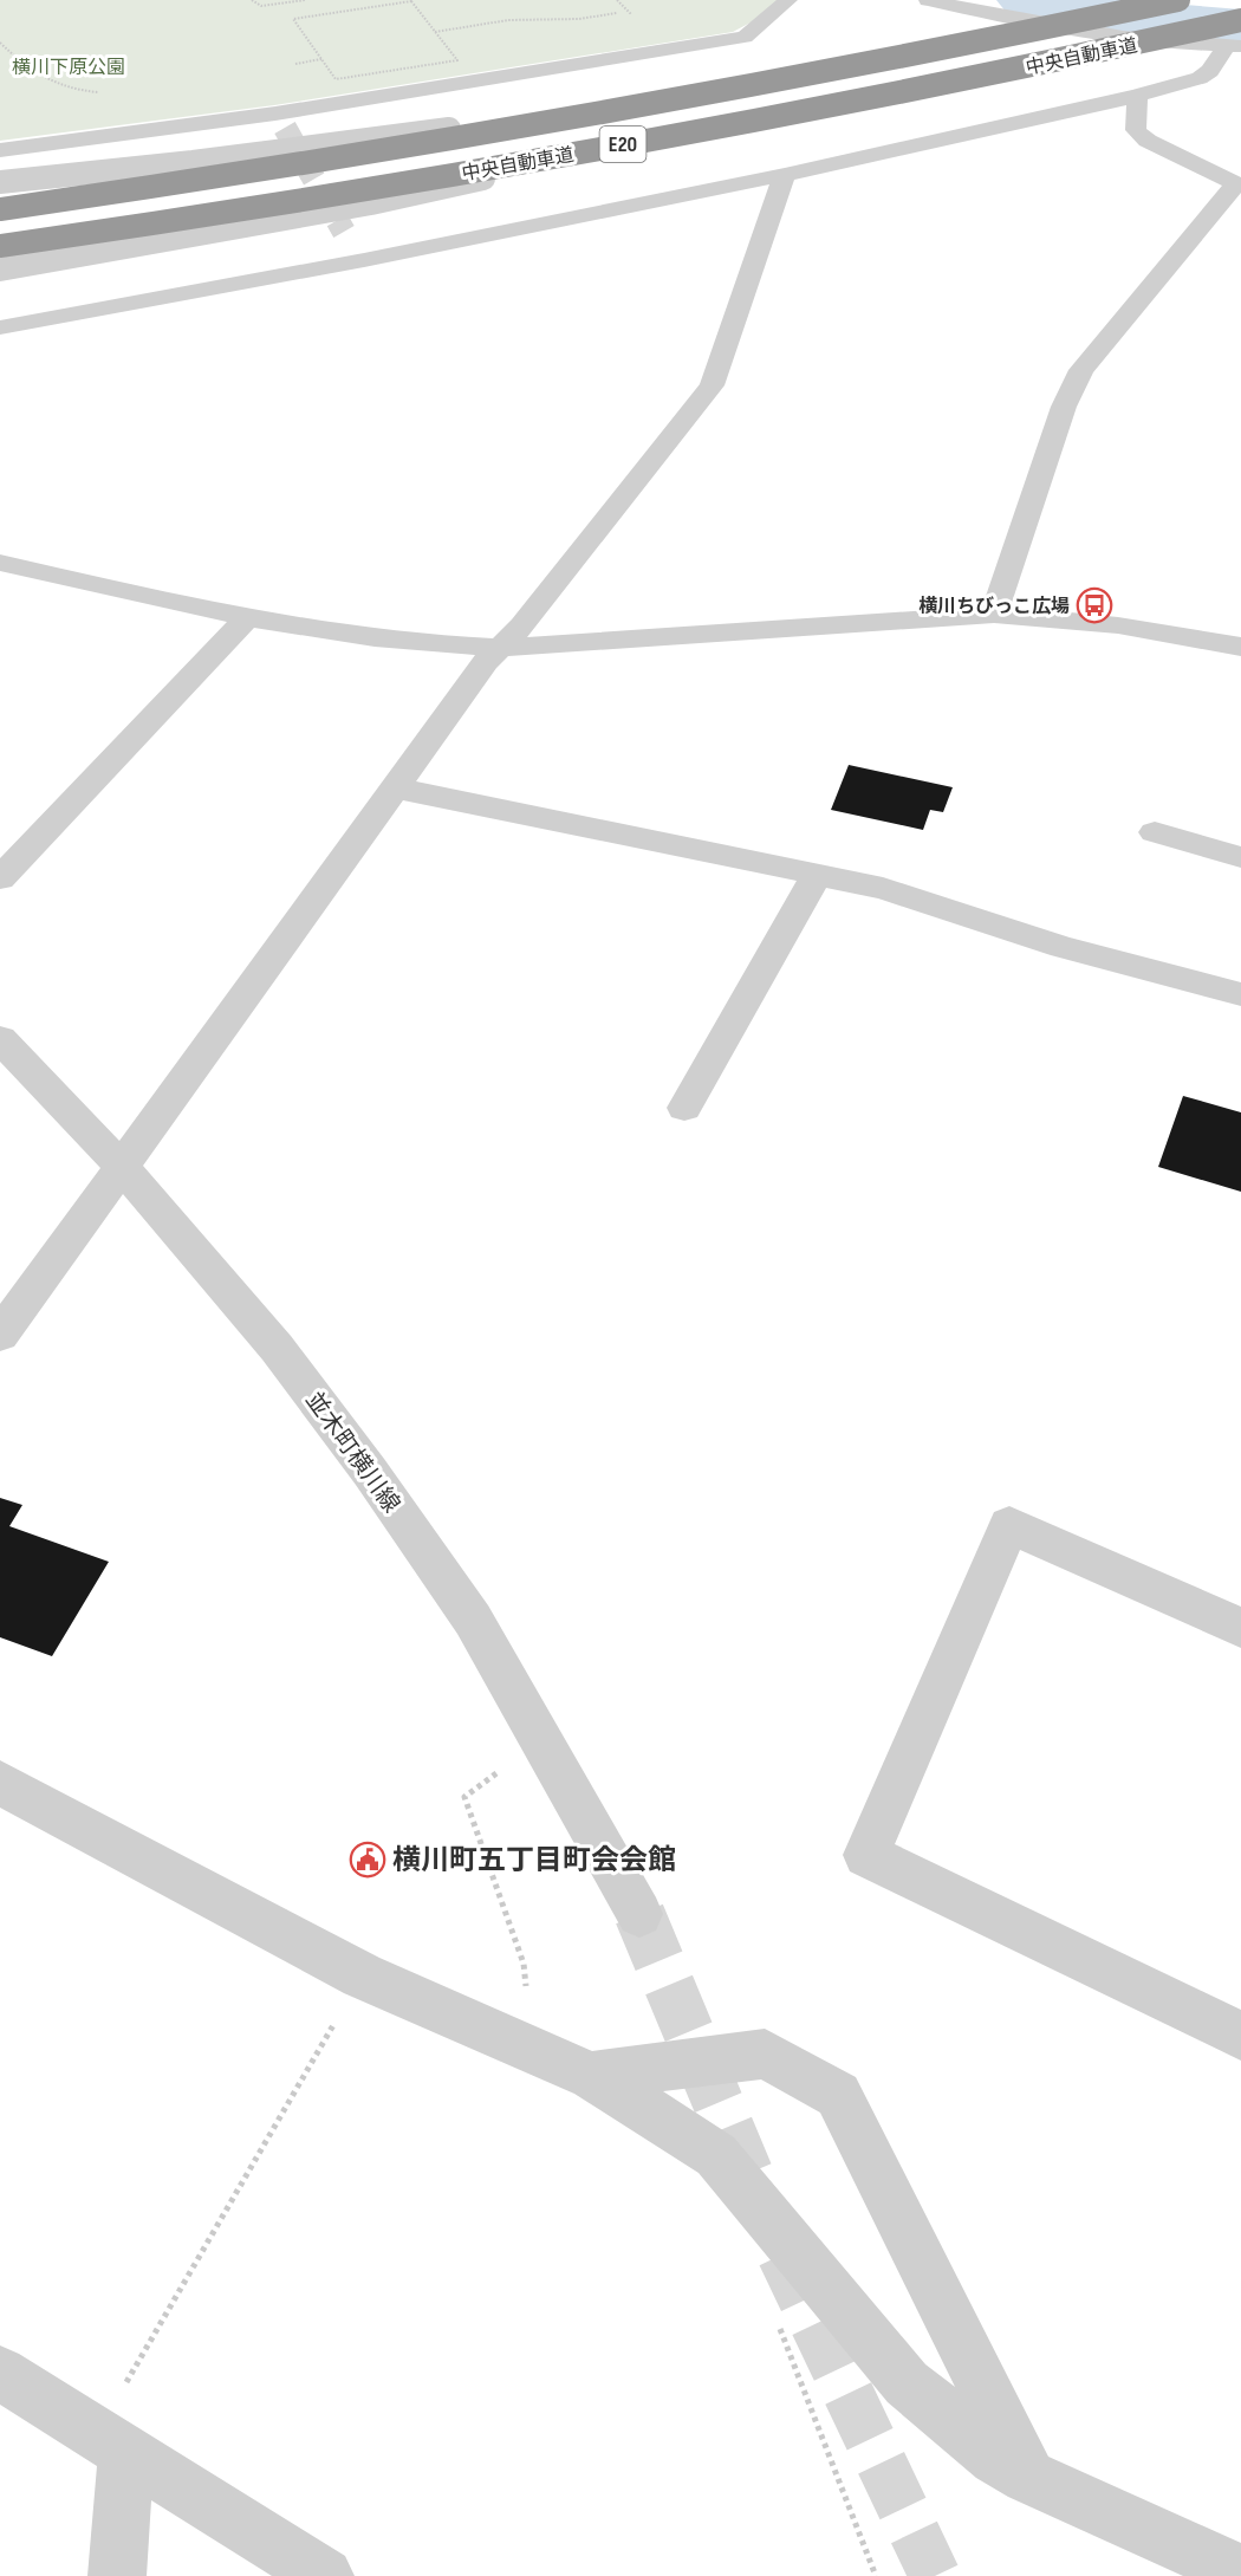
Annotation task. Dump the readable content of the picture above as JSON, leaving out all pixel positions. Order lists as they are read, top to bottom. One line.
{"streets":{"highway":["中央自動車道","E20"],"street":["並木町横川線"]},"parks":["横川下原公園"],"places":{"bus stop":["横川ちびっこ広場"],"public building":["横川町五丁目町会会館"]}}
